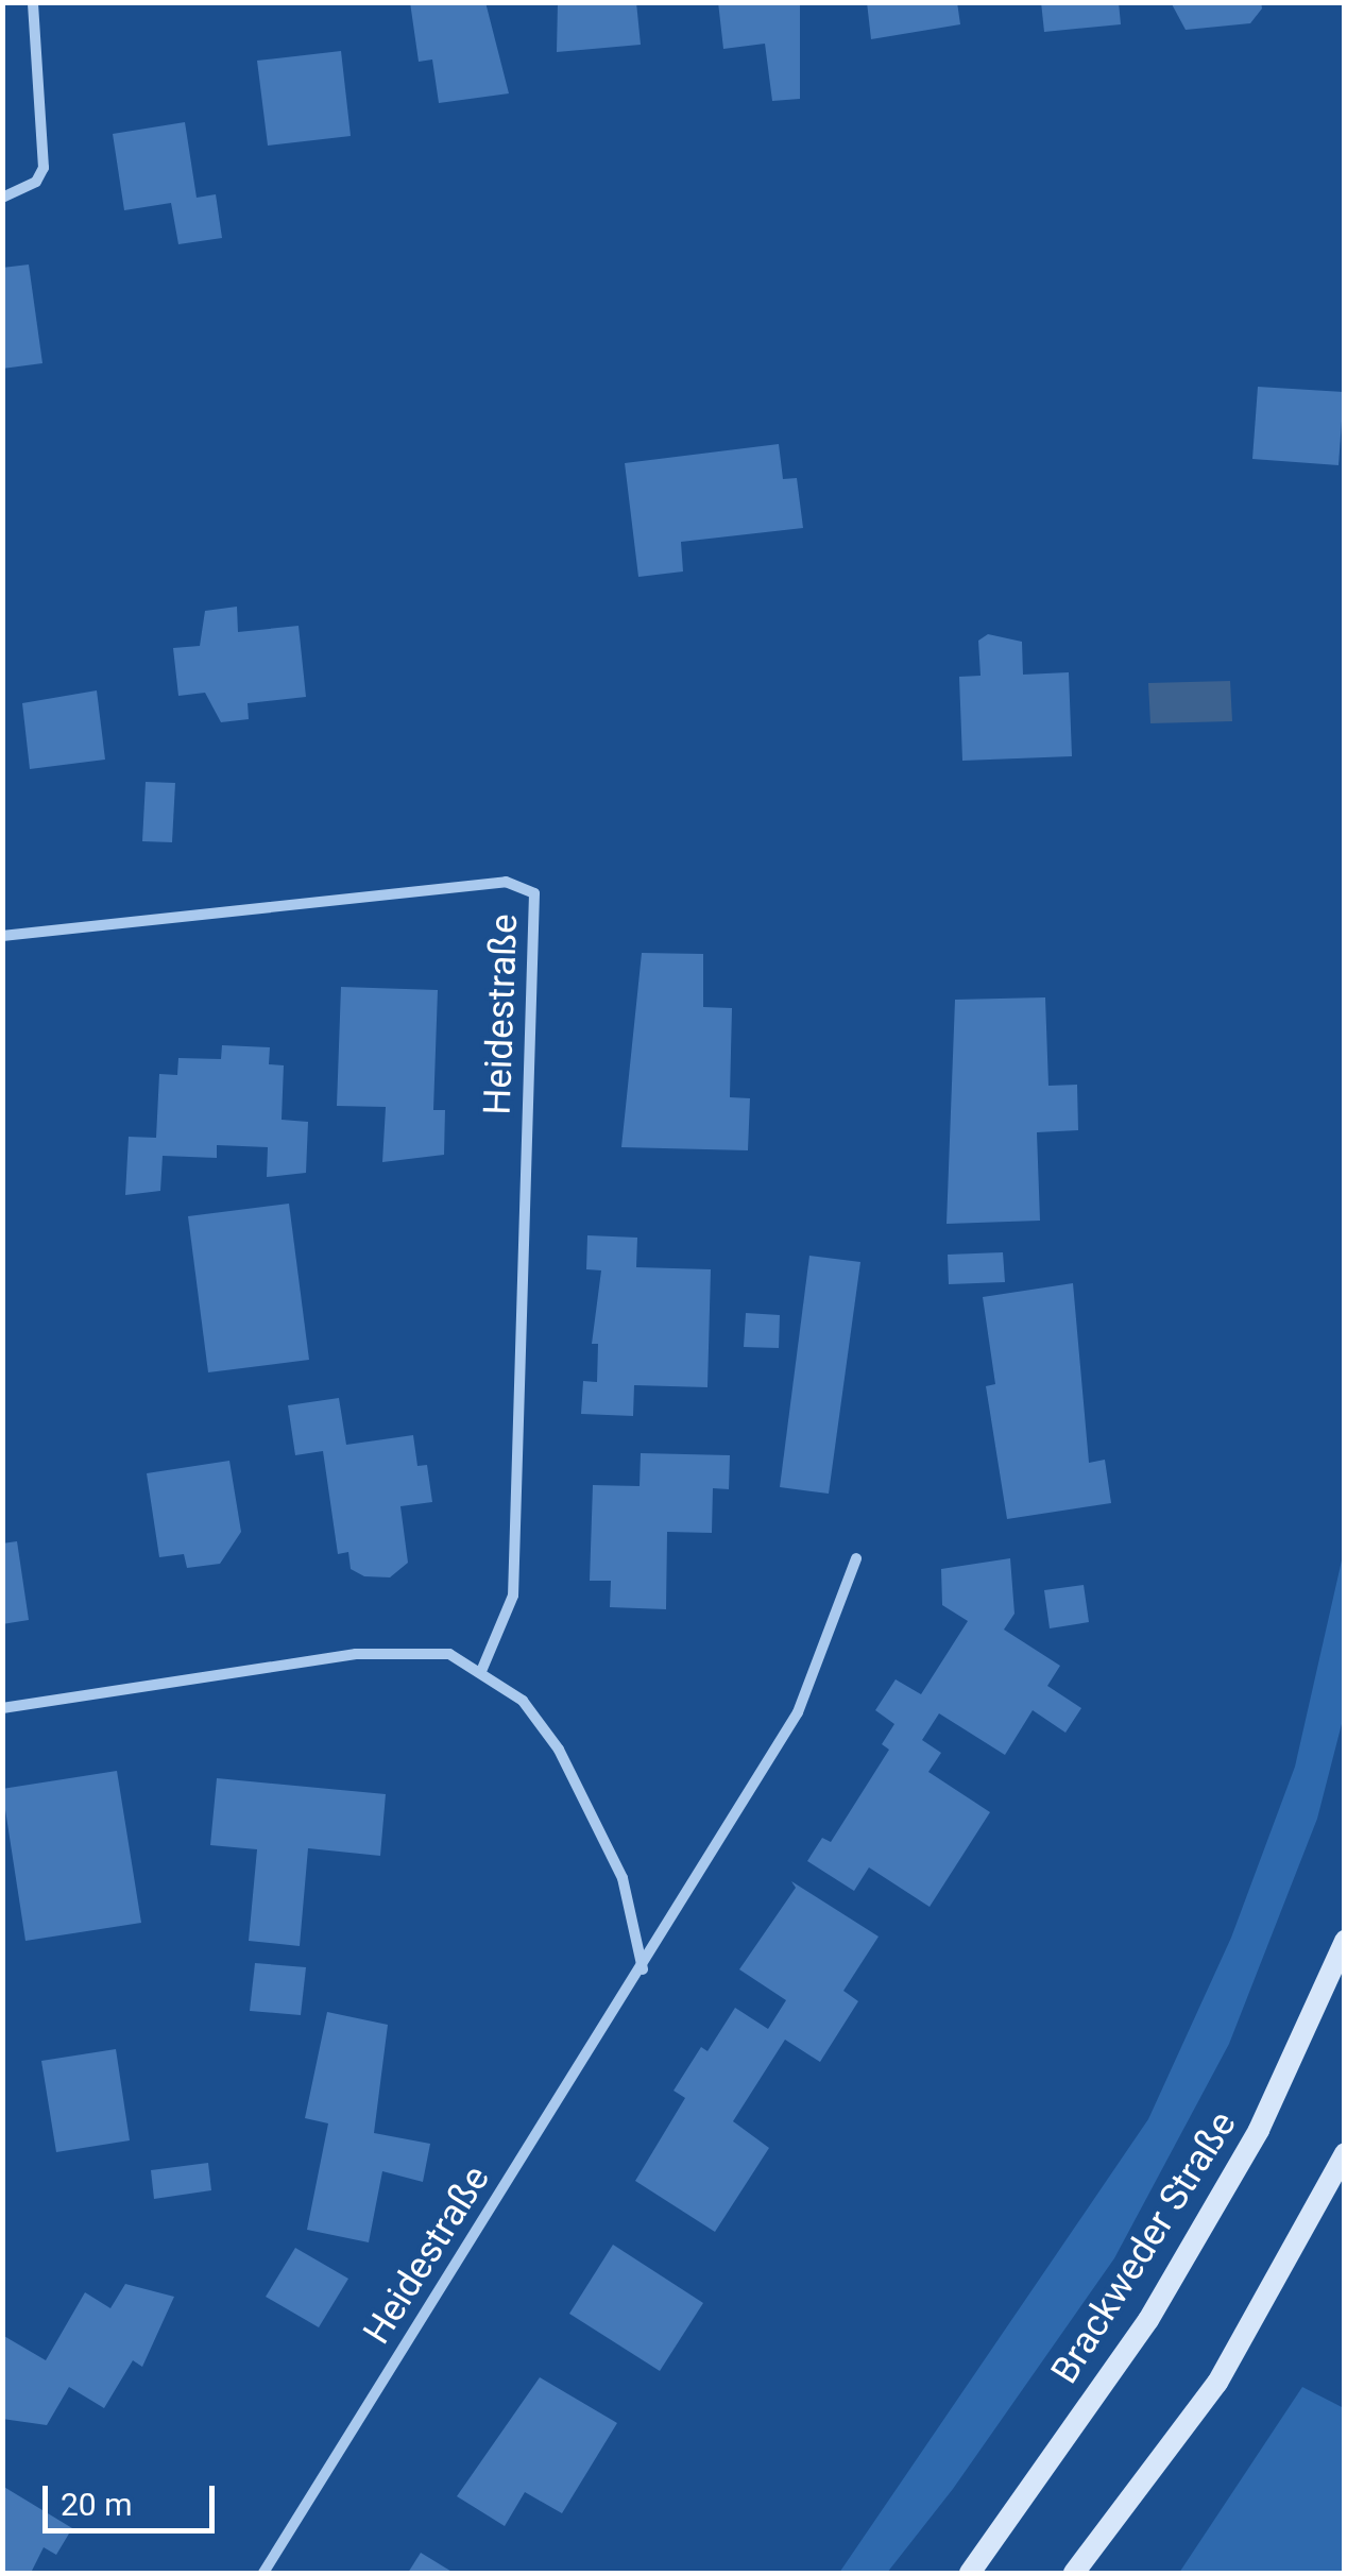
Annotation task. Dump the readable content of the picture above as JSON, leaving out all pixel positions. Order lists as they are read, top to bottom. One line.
{"streets":{"main road":["Brackweder Straße"],"street":["Heidestraße"]},"scale_bar":"20 m"}
